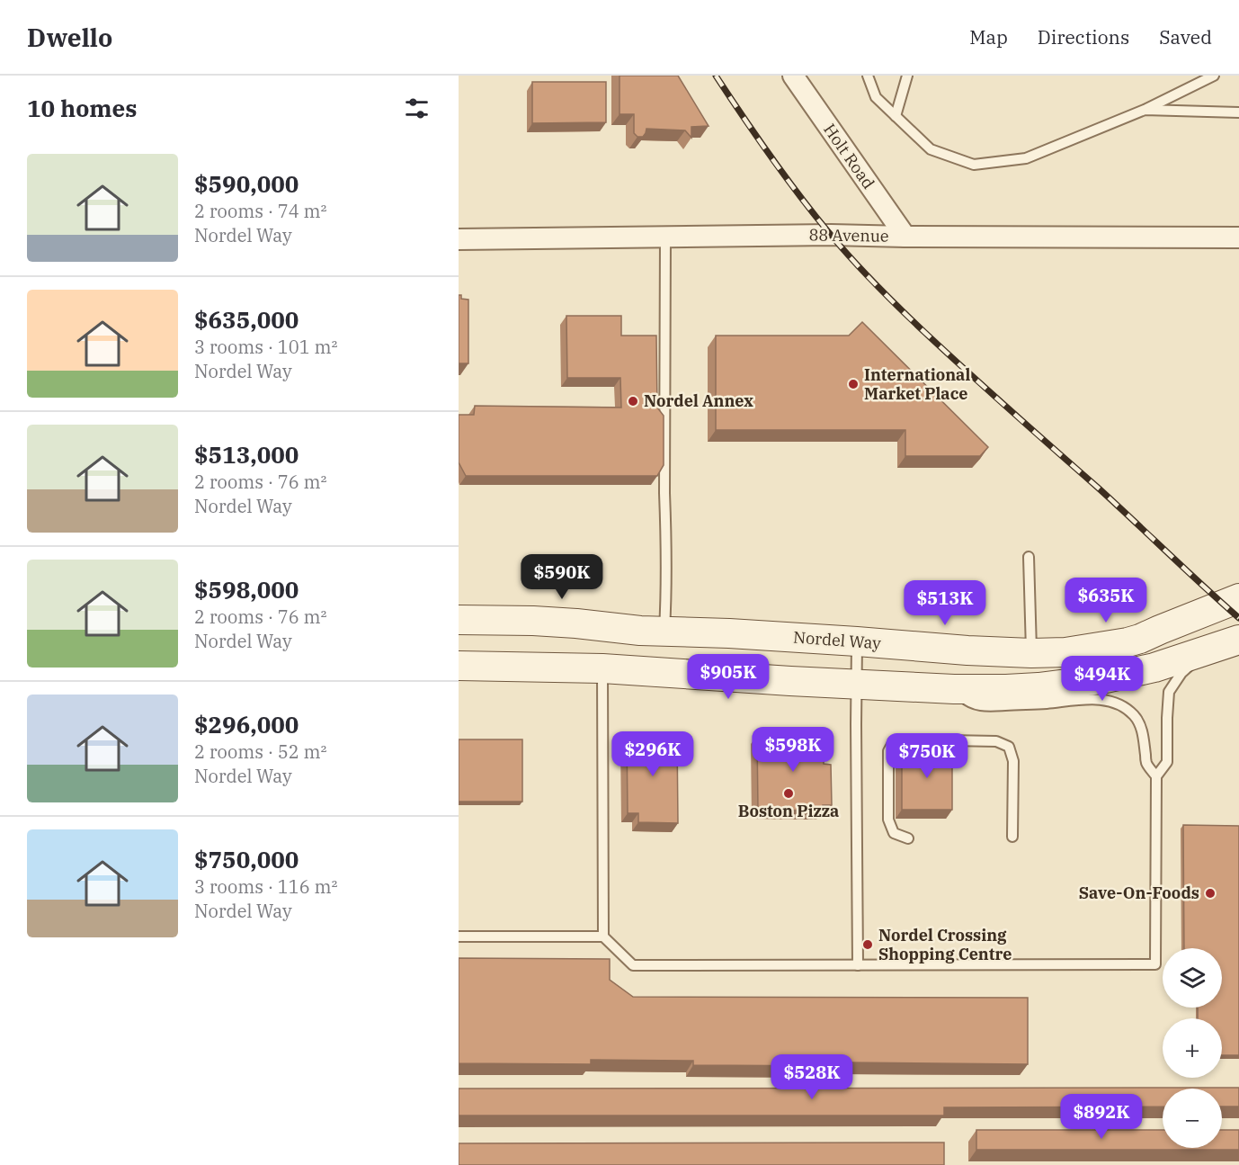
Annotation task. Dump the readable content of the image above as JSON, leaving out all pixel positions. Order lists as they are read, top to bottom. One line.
{"streets":{"main road":["Nordel Way"],"street":["Holt Road","88 Avenue"]},"crossings":[["Holt Road","88 Avenue"]],"places":["International Market Place","Nordel Annex","Boston Pizza","Save-On-Foods","Nordel Crossing Shopping Centre"],"page":{"header":"Dwello","nav":["Map","Directions","Saved"],"heading":"10 homes","list":[{"name":"$590,000","note":"2 rooms · 74 m² · Nordel Way"},{"name":"$635,000","note":"3 rooms · 101 m² · Nordel Way"},{"name":"$513,000","note":"2 rooms · 76 m² · Nordel Way"},{"name":"$598,000","note":"2 rooms · 76 m² · Nordel Way"},{"name":"$296,000","note":"2 rooms · 52 m² · Nordel Way"},{"name":"$750,000","note":"3 rooms · 116 m² · Nordel Way"}],"price":["$590K","$635K","$513K","$905K","$494K","$598K","$296K","$750K","$528K","$892K"],"map_buttons":["+","−"]}}
